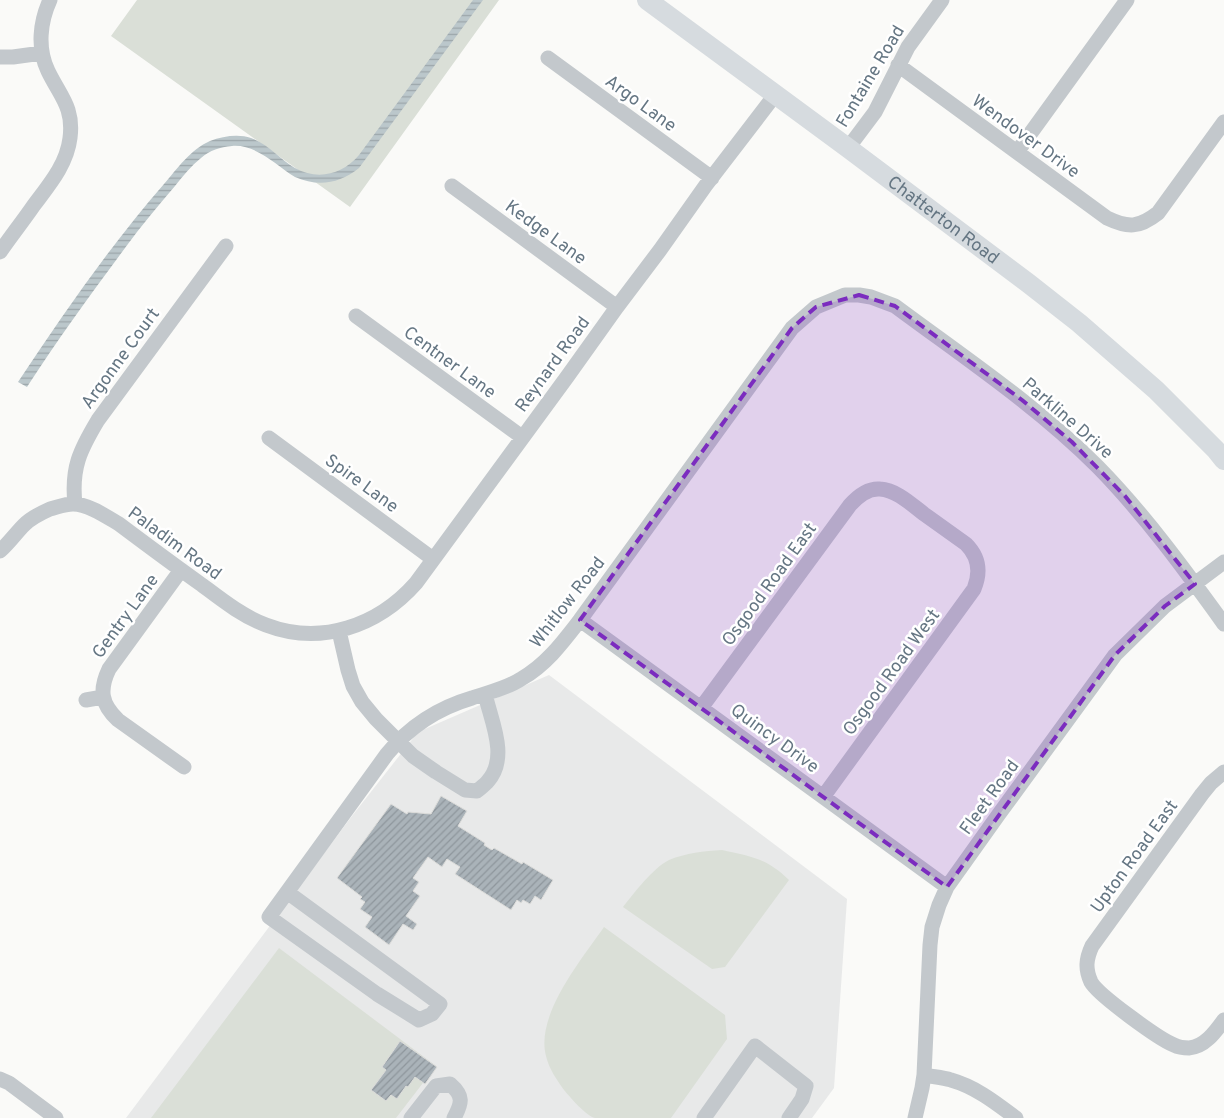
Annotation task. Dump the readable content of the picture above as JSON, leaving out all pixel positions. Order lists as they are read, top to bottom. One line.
{"streets":{"main road":["Chatterton Road"],"street":["Fontaine Road","Argo Lane","Wendover Drive","Kedge Lane","Argonne Court","Centner Lane","Reynard Road","Parkline Drive","Spire Lane","Paladim Road","Osgood Road East","Whitlow Road","Gentry Lane","Osgood Road West","Quincy Drive","Fleet Road","Upton Road East"]},"crossings":[["Fontaine Road","Wendover Drive"],["Fontaine Road","Chatterton Road"],["Argo Lane","Reynard Road"],["Chatterton Road","Reynard Road"],["Kedge Lane","Reynard Road"],["Argonne Court","Paladim Road"],["Centner Lane","Reynard Road"],["Reynard Road","Spire Lane"],["Reynard Road","Paladim Road"],["Parkline Drive","Whitlow Road"],["Parkline Drive","Fleet Road"],["Paladim Road","Gentry Lane"],["Osgood Road East","Osgood Road West"],["Osgood Road East","Quincy Drive"],["Whitlow Road","Quincy Drive"],["Osgood Road West","Quincy Drive"],["Quincy Drive","Fleet Road"]]}
